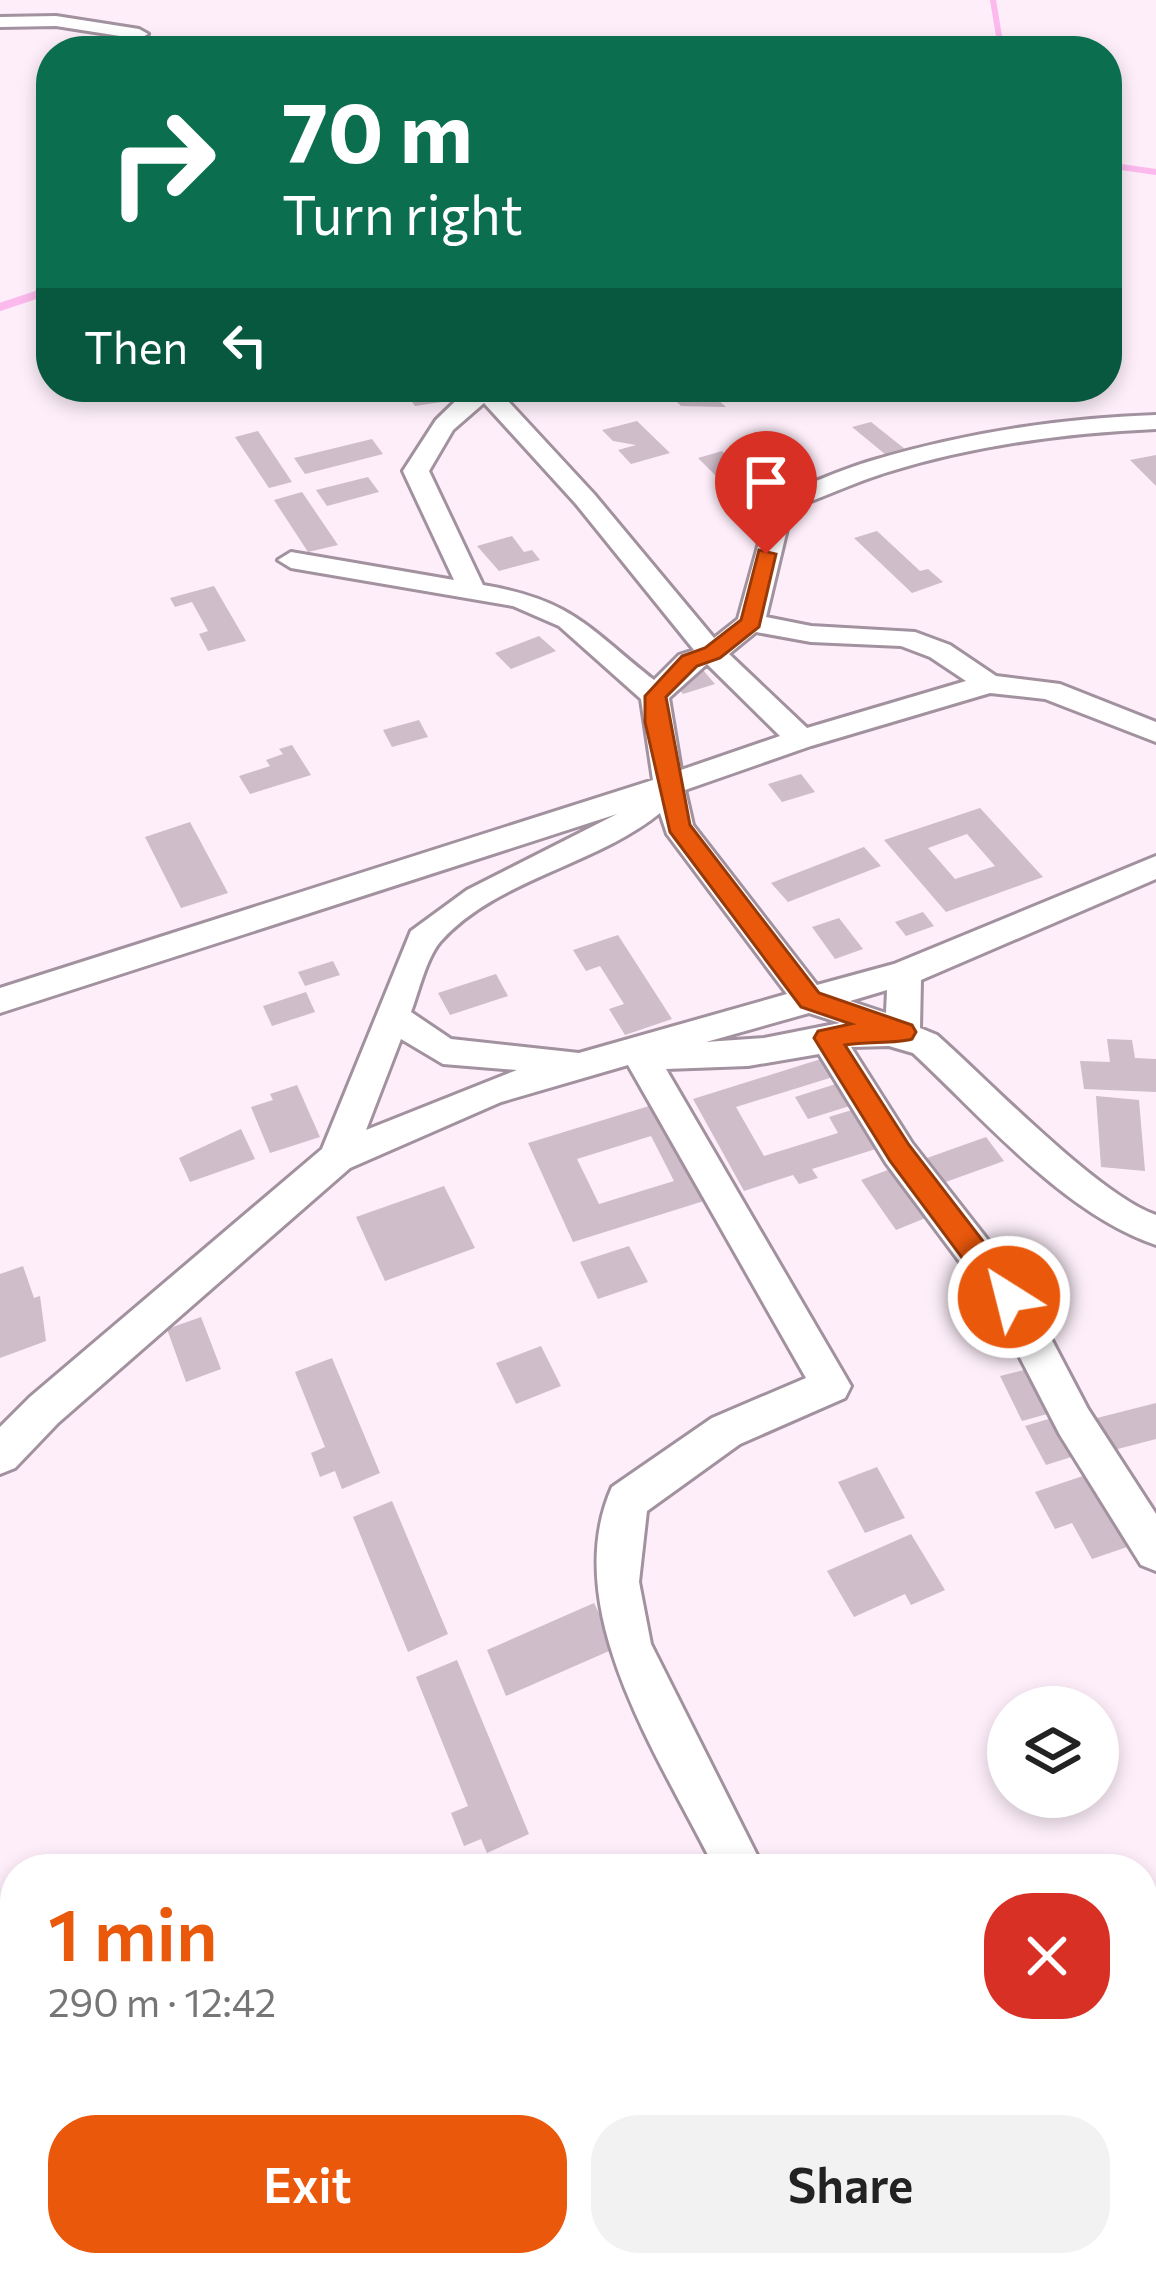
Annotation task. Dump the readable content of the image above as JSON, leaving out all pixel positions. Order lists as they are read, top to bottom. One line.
{"page":{"turn":["70 m","Turn right"],"then":"Then","heading":["1 min","290 m · 12:42"],"buttons":["Exit","Share"]}}
